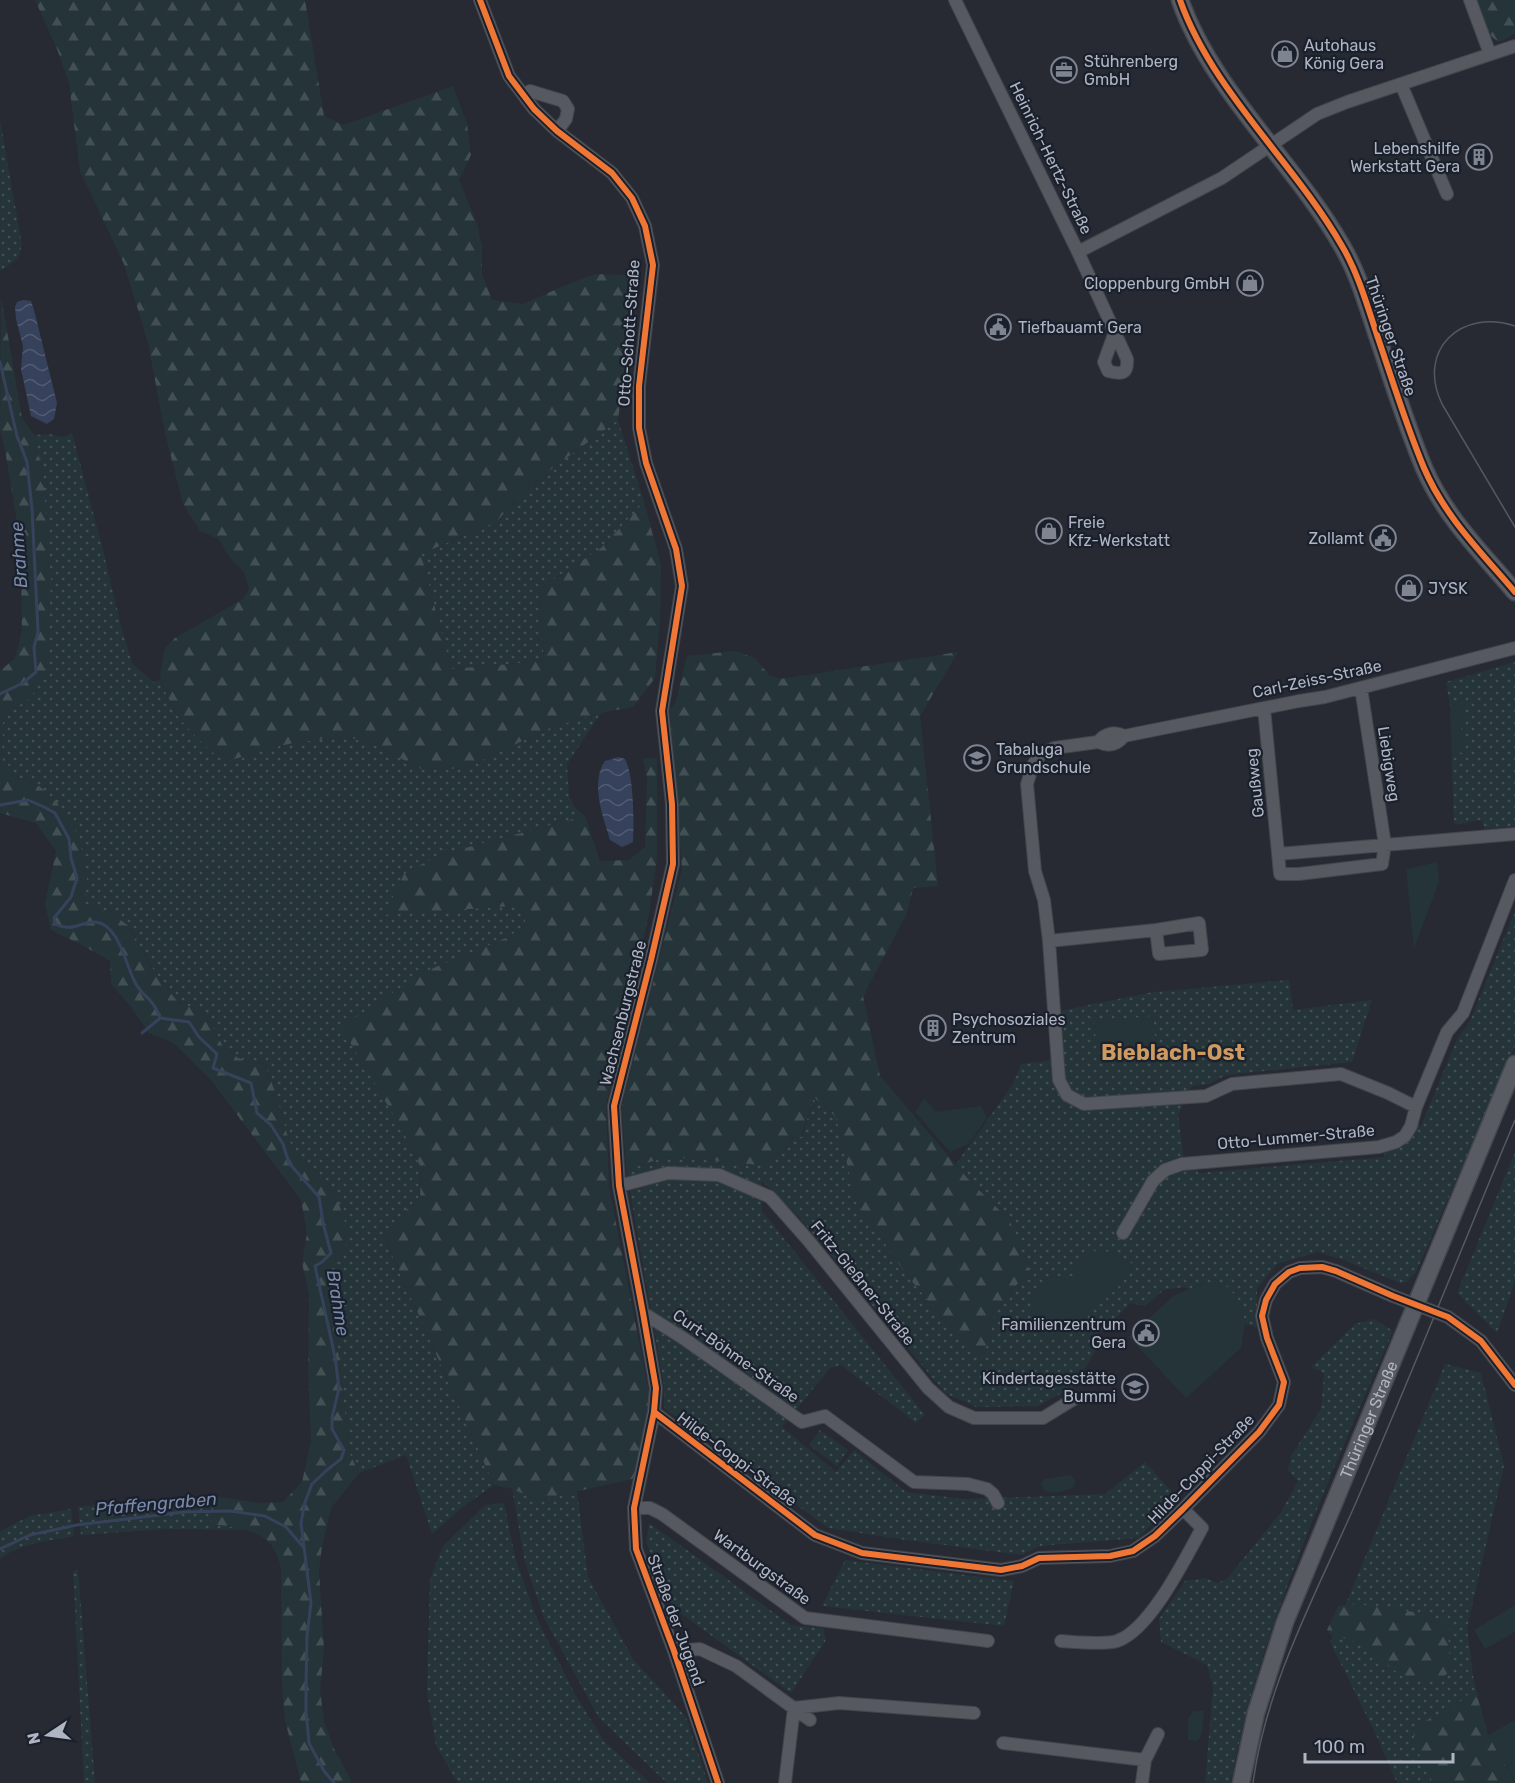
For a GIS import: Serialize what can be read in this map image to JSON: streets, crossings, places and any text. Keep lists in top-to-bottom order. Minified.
{"streets":{"main road":["Thüringer Straße"],"street":["Heinrich-Hertz-Straße","Otto-Schott-Straße","Carl-Zeiss-Straße","Liebigweg","Gaußweg","Wachsenburgstraße","Otto-Lummer-Straße","Fritz-Gießner-Straße","Curt-Böhme-Straße","Hilde-Coppi-Straße","Wartburgstraße","Straße der Jugend"]},"crossings":[["Otto-Schott-Straße","Wachsenburgstraße"],["Thüringer Straße","Hilde-Coppi-Straße"],["Carl-Zeiss-Straße","Liebigweg"],["Carl-Zeiss-Straße","Gaußweg"],["Wachsenburgstraße","Fritz-Gießner-Straße"],["Wachsenburgstraße","Curt-Böhme-Straße"],["Wachsenburgstraße","Hilde-Coppi-Straße"],["Wachsenburgstraße","Straße der Jugend"],["Wartburgstraße","Straße der Jugend"]],"districts":["Bieblach-Ost"],"water":["Brahme","Pfaffengraben"],"places":{"shop":["Autohaus König Gera","Cloppenburg GmbH","Freie Kfz-Werkstatt","JYSK"],"office":["Stührenberg GmbH"],"building":["Lebenshilfe Werkstatt Gera","Psychosoziales Zentrum"],"public building":["Tiefbauamt Gera","Zollamt","Familienzentrum Gera"],"school or university":["Tabaluga Grundschule","Kindertagesstätte Bummi"]},"scale_bar":"100 m","north":"left"}
